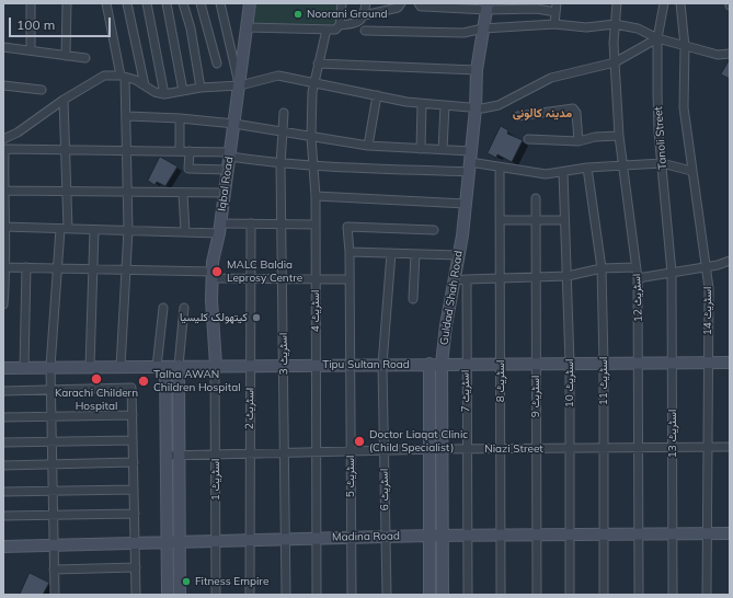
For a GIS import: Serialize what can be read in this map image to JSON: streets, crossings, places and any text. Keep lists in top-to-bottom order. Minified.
{"streets":{"street":["Tanoli Street","Iqbal Road","Guldad Shah Road","اسٹریٹ 12","اسٹریٹ 4","اسٹریٹ 14","اسٹریٹ 3","Tipu Sultan Road","اسٹریٹ 8","اسٹریٹ 11","اسٹریٹ 10","اسٹریٹ 7","اسٹریٹ 9","اسٹریٹ 2","اسٹریٹ 13","Niazi Street","اسٹریٹ 5","اسٹریٹ 1","اسٹریٹ 6","Madina Road"]},"crossings":[["Tanoli Street","اسٹریٹ 13"],["Iqbal Road","Tipu Sultan Road"],["Iqbal Road","اسٹریٹ 1"],["Guldad Shah Road","Tipu Sultan Road"],["Guldad Shah Road","Niazi Street"],["Guldad Shah Road","Madina Road"],["اسٹریٹ 12","Tipu Sultan Road"],["اسٹریٹ 12","Niazi Street"],["اسٹریٹ 12","Madina Road"],["اسٹریٹ 4","Tipu Sultan Road"],["اسٹریٹ 4","Niazi Street"],["اسٹریٹ 4","Madina Road"],["اسٹریٹ 14","Tipu Sultan Road"],["اسٹریٹ 14","Niazi Street"],["اسٹریٹ 14","Madina Road"],["اسٹریٹ 3","Tipu Sultan Road"],["اسٹریٹ 3","Niazi Street"],["اسٹریٹ 3","Madina Road"],["Tipu Sultan Road","اسٹریٹ 8"],["Tipu Sultan Road","اسٹریٹ 11"],["Tipu Sultan Road","اسٹریٹ 10"],["Tipu Sultan Road","اسٹریٹ 7"],["Tipu Sultan Road","اسٹریٹ 9"],["Tipu Sultan Road","اسٹریٹ 2"],["Tipu Sultan Road","اسٹریٹ 13"],["Tipu Sultan Road","اسٹریٹ 5"],["Tipu Sultan Road","اسٹریٹ 1"],["Tipu Sultan Road","اسٹریٹ 6"],["اسٹریٹ 8","Niazi Street"],["اسٹریٹ 8","Madina Road"],["اسٹریٹ 11","Niazi Street"],["اسٹریٹ 11","Madina Road"],["اسٹریٹ 10","Niazi Street"],["اسٹریٹ 10","Madina Road"],["اسٹریٹ 7","Niazi Street"],["اسٹریٹ 7","Madina Road"],["اسٹریٹ 9","Niazi Street"],["اسٹریٹ 9","Madina Road"],["اسٹریٹ 2","Niazi Street"],["اسٹریٹ 2","Madina Road"],["اسٹریٹ 13","Niazi Street"],["اسٹریٹ 13","Madina Road"],["Niazi Street","اسٹریٹ 5"],["Niazi Street","اسٹریٹ 1"],["Niazi Street","اسٹریٹ 6"],["اسٹریٹ 5","Madina Road"],["اسٹریٹ 1","Madina Road"],["اسٹریٹ 6","Madina Road"]],"districts":["مدینہ کالونی"],"places":["Noorani Ground","MALC Baldia Leprosy Centre","کیتھولک کلیسیا","Karachi Childern Hospital","Talha AWAN Children Hospital","Doctor Liaqat Clinic (Child Specialist)","Fitness Empire"],"scale_bar":"100 m"}
